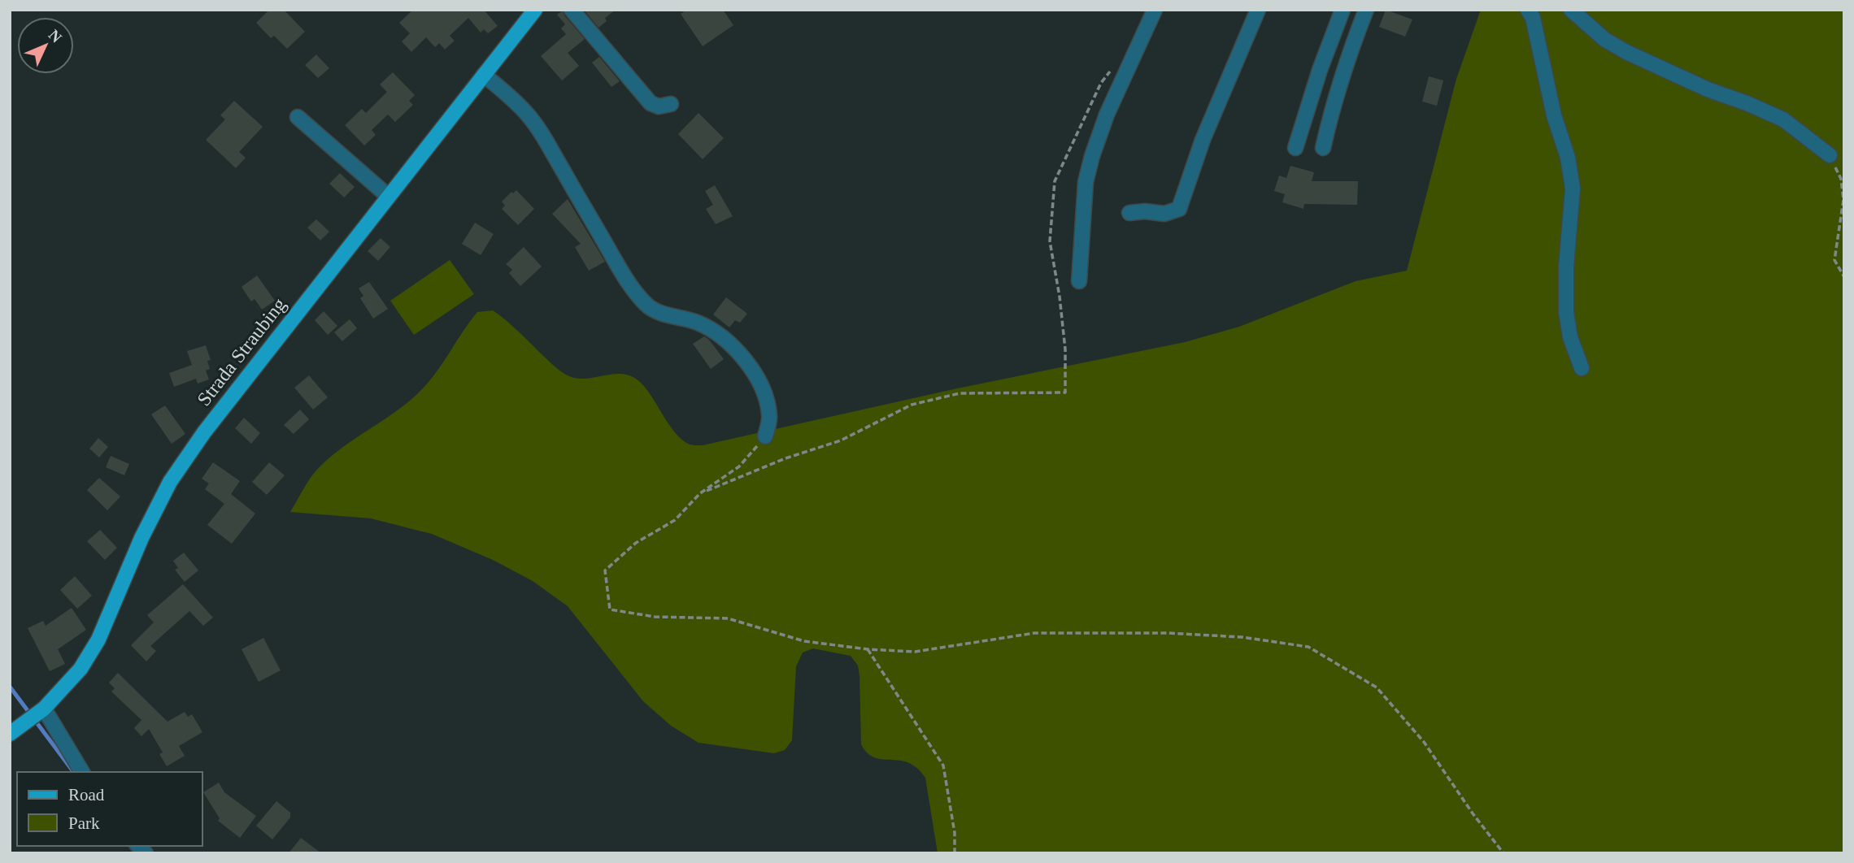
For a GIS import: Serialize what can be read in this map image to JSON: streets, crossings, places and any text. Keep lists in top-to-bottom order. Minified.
{"streets":{"main road":["Strada Straubing"]},"legend":["Road","Park"],"north":"top right"}
